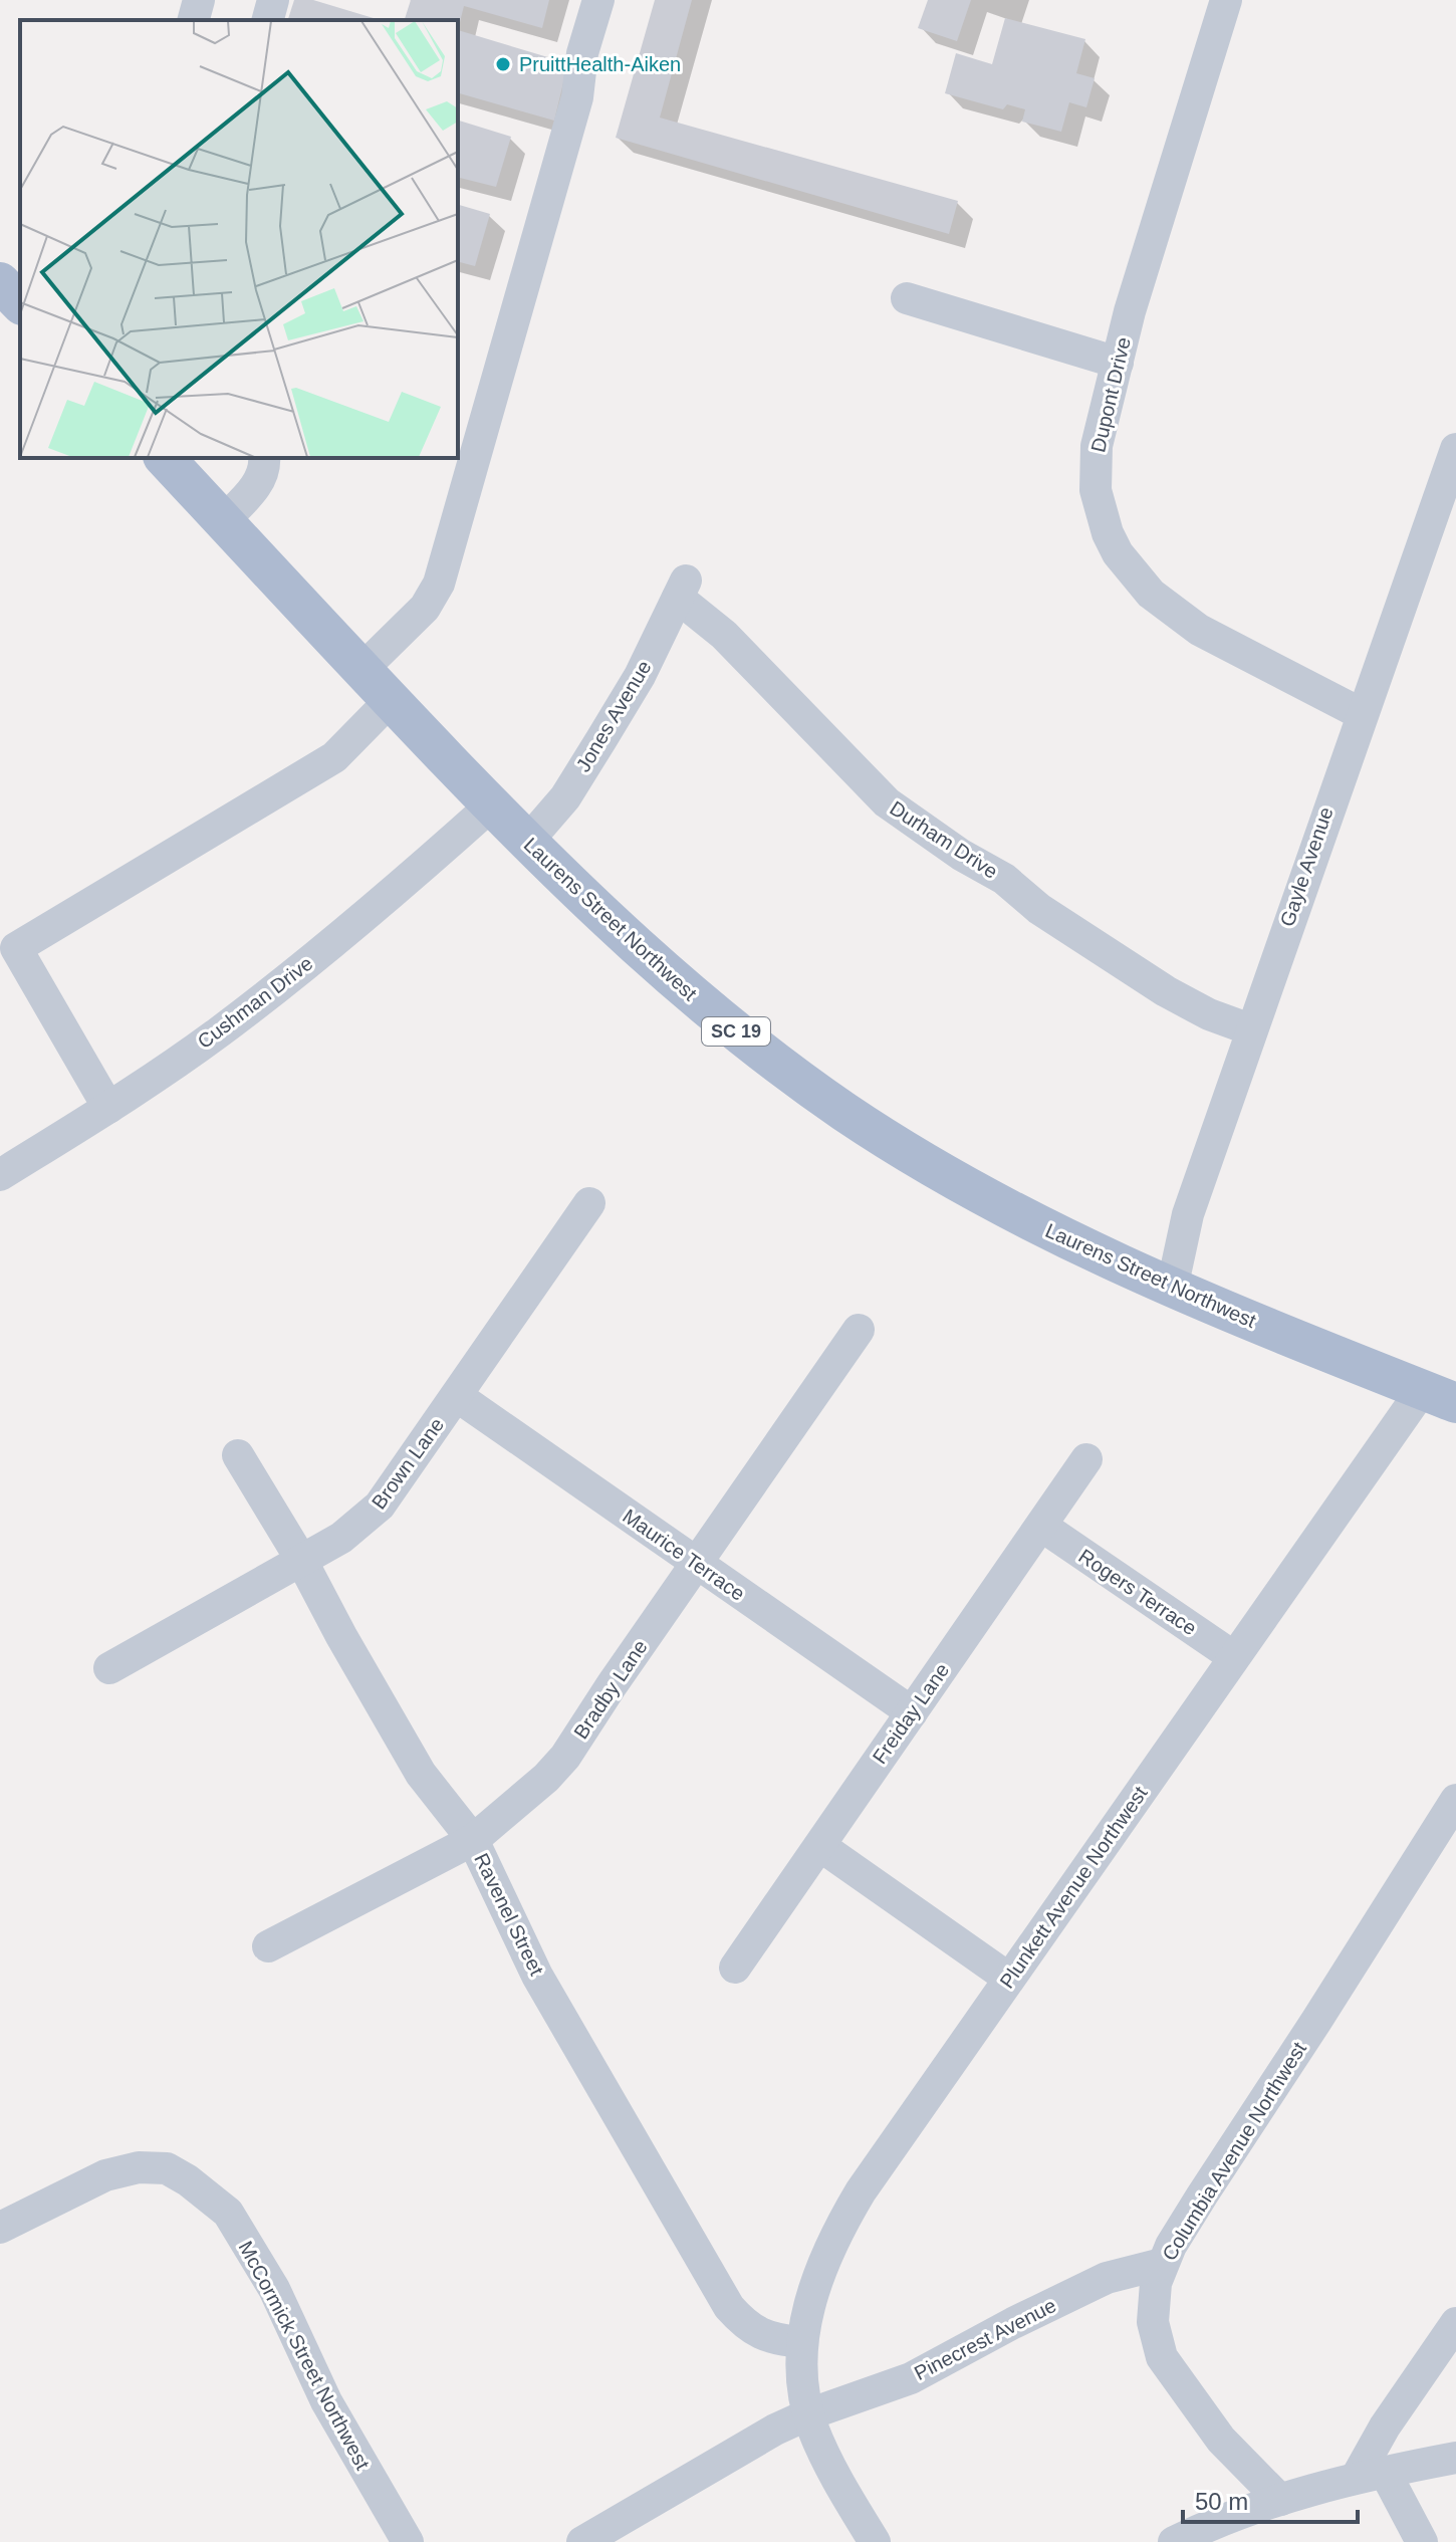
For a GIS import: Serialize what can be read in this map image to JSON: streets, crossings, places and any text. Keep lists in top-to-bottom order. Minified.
{"streets":{"main road":["Laurens Street Northwest","SC 19"],"street":["Dupont Drive","Jones Avenue","Durham Drive","Gayle Avenue","Cushman Drive","Brown Lane","Maurice Terrace","Rogers Terrace","Bradby Lane","Freiday Lane","Plunkett Avenue Northwest","Ravenel Street","Columbia Avenue Northwest","Pinecrest Avenue","McCormick Street Northwest"]},"crossings":[["Dupont Drive","Gayle Avenue"],["Jones Avenue","Durham Drive"],["Jones Avenue","Laurens Street Northwest"],["Durham Drive","Gayle Avenue"],["Gayle Avenue","Laurens Street Northwest"],["Laurens Street Northwest","Cushman Drive"],["Laurens Street Northwest","Plunkett Avenue Northwest"],["Brown Lane","Maurice Terrace"],["Brown Lane","Ravenel Street"],["Maurice Terrace","Bradby Lane"],["Maurice Terrace","Freiday Lane"],["Rogers Terrace","Freiday Lane"],["Rogers Terrace","Plunkett Avenue Northwest"],["Bradby Lane","Ravenel Street"],["Plunkett Avenue Northwest","Ravenel Street"],["Plunkett Avenue Northwest","Pinecrest Avenue"],["Columbia Avenue Northwest","Pinecrest Avenue"]],"places":["PruittHealth-Aiken"],"scale_bar":"50 m"}
